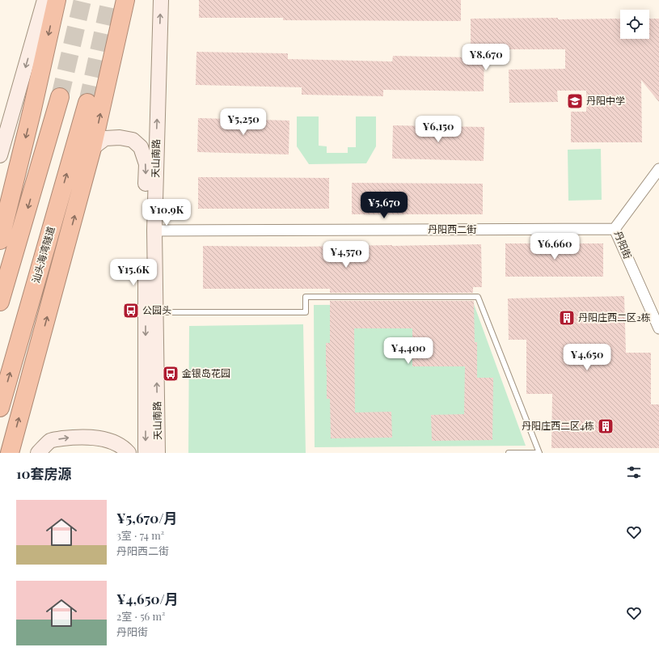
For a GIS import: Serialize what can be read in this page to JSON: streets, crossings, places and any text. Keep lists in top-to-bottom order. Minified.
{"streets":{"highway":["汕头海湾隧道"],"main road":["天山南路"],"street":["丹阳西二街","丹阳街"]},"crossings":[["天山南路","丹阳西二街"],["丹阳西二街","丹阳街"]],"places":{"school or university":["丹阳中学"],"bus stop":["公园头","金银岛花园"],"building":["丹阳庄西二区2栋","丹阳庄西二区4栋"]},"page":{"price":["¥8,670","¥5,250","¥6,150","¥5,670","¥10.9K","¥6,660","¥4,570","¥15.6K","¥4,400","¥4,650"],"heading":"10套房源","list":[{"name":"¥5,670/月","note":"3室 · 74 m² · 丹阳西二街"},{"name":"¥4,650/月","note":"2室 · 56 m² · 丹阳街"}]}}
